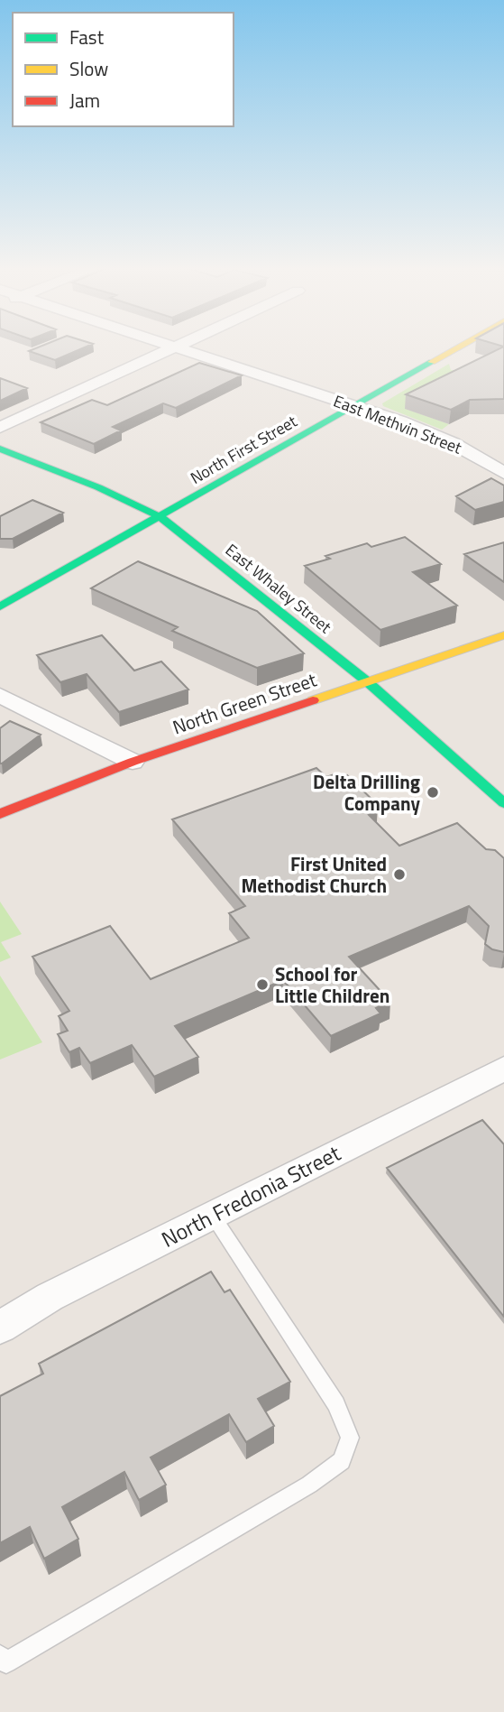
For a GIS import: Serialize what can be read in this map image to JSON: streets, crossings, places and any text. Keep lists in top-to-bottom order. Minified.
{"streets":{"street":["East Methvin Street","North First Street","East Whaley Street","North Green Street","North Fredonia Street"]},"crossings":[["East Methvin Street","North First Street"],["North First Street","East Whaley Street"],["East Whaley Street","North Green Street"]],"places":["Delta Drilling Company","First United Methodist Church","School for Little Children"],"legend":["Fast","Slow","Jam"]}
